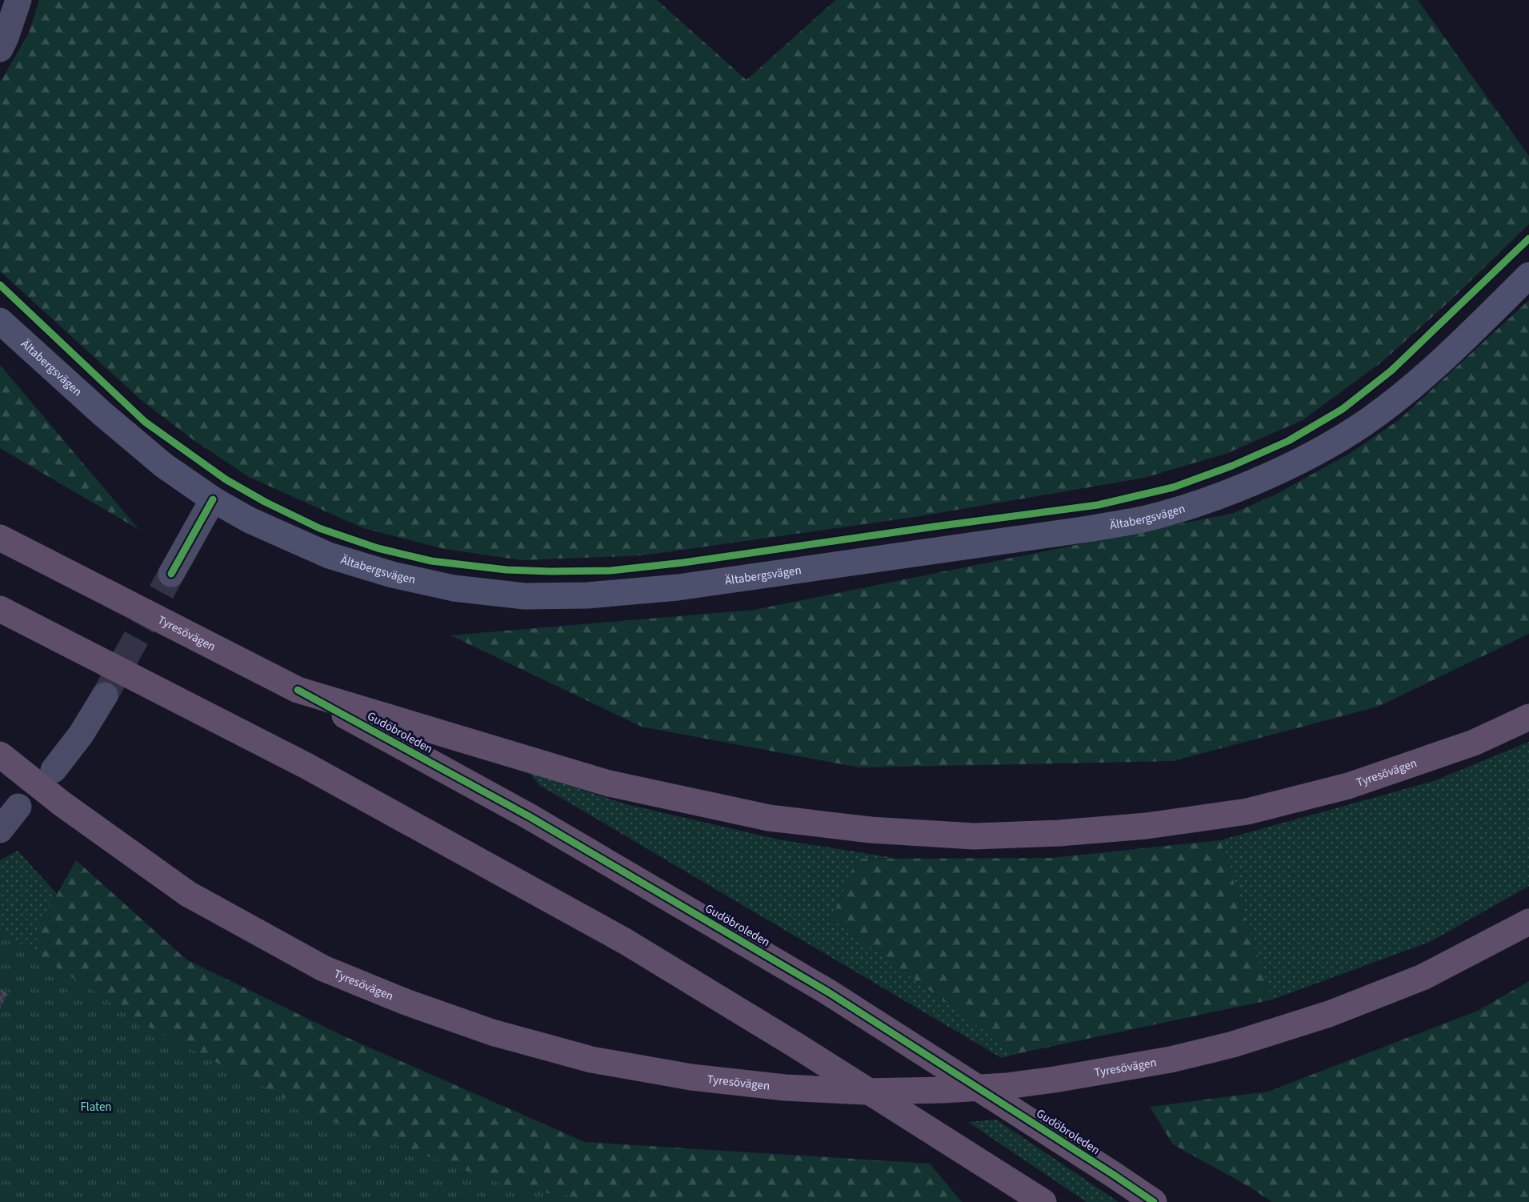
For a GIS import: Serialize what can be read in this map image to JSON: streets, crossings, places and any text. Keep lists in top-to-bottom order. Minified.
{"streets":{"highway":["Tyresövägen","Gudöbroleden"],"street":["Ältabergsvägen"]},"crossings":[["Tyresövägen","Gudöbroleden"]],"parks":["Flaten"]}
